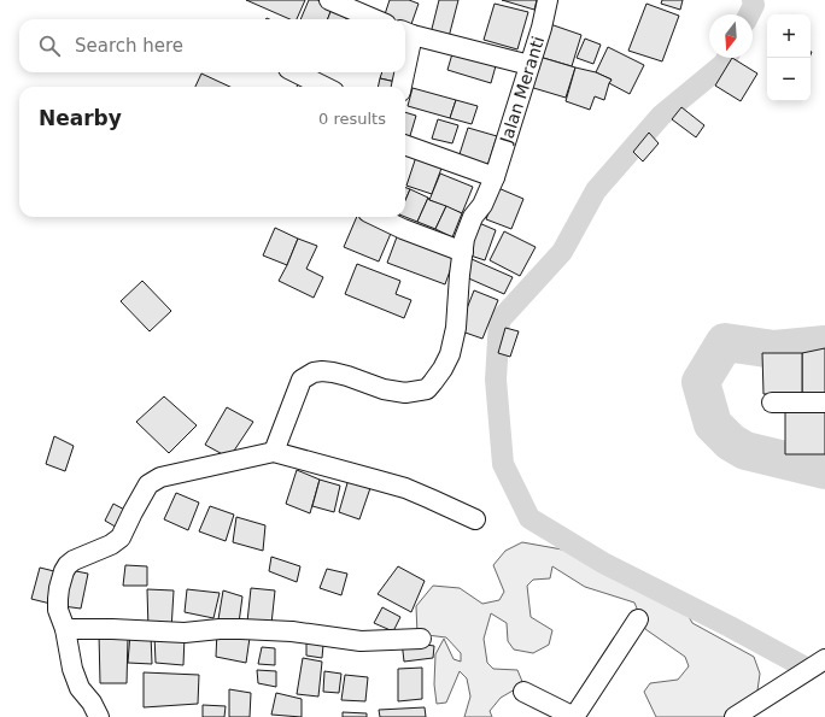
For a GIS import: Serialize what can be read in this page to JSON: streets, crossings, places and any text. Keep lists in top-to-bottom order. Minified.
{"streets":{"street":["Jalan Meranti"]},"north":"bottom","page":{"map_buttons":["+","−"],"search":"Search here","heading":["Nearby","0 results"]}}
